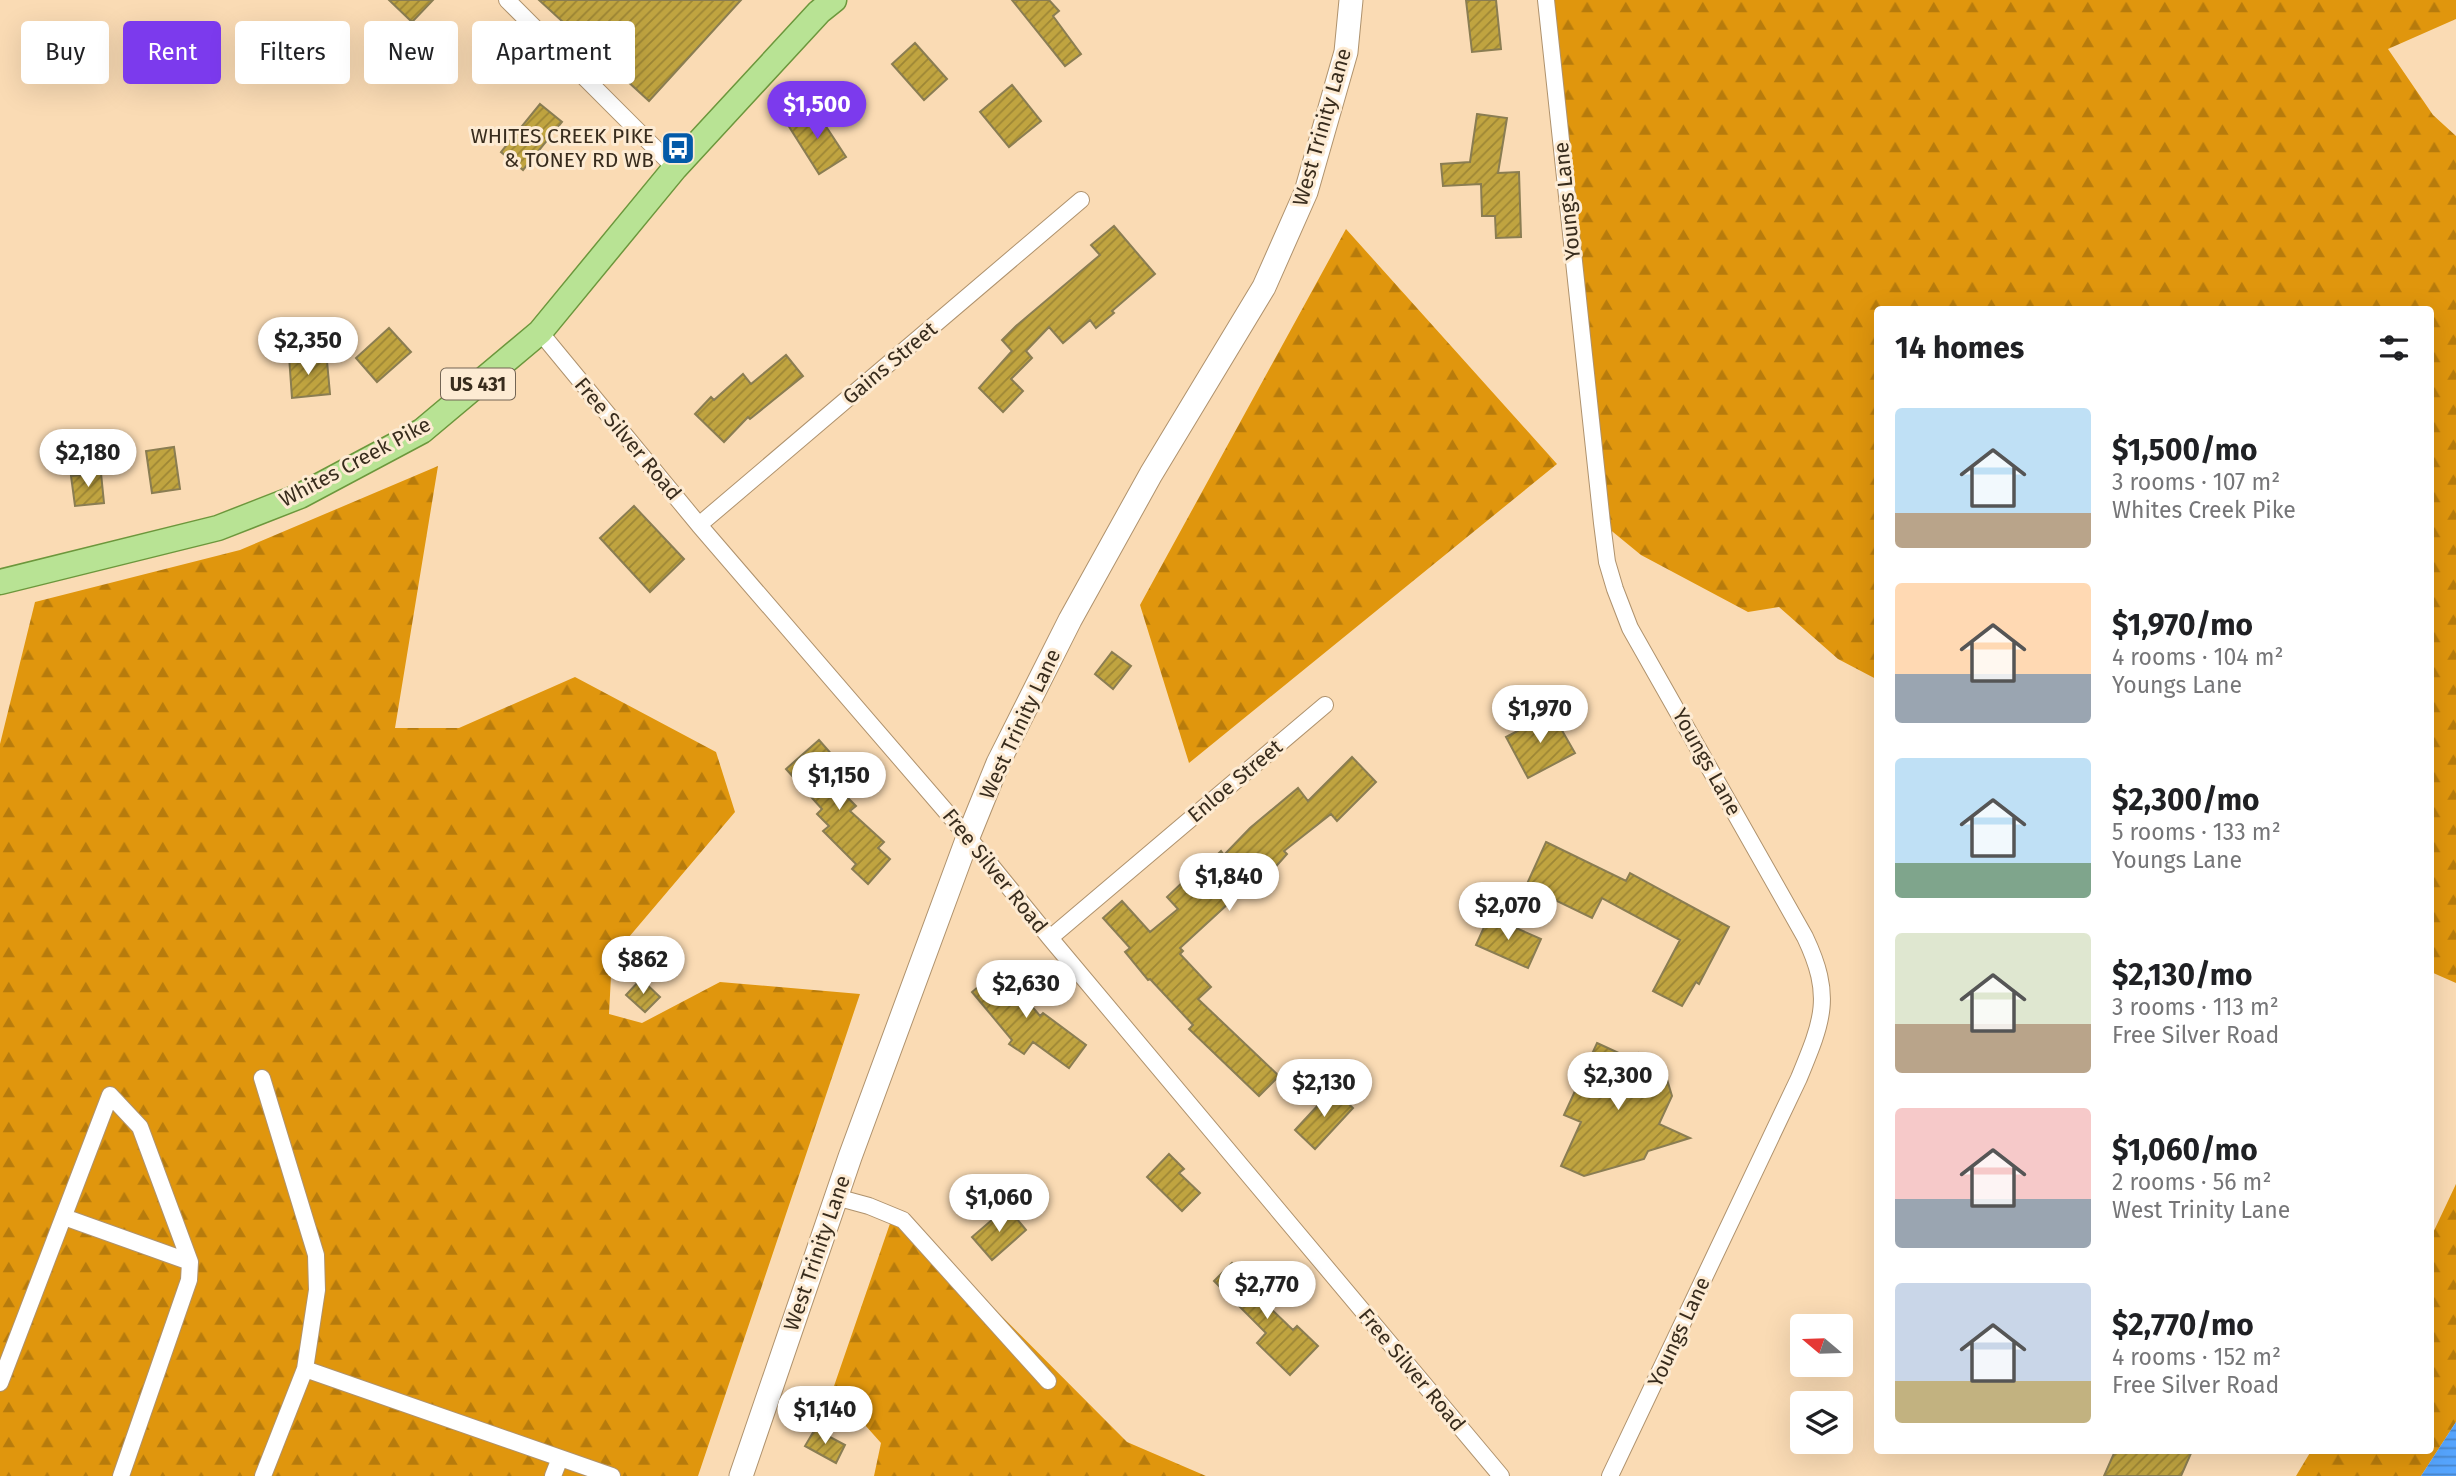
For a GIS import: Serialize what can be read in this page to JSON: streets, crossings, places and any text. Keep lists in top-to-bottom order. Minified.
{"streets":{"main road":["West Trinity Lane","US 431","Whites Creek Pike"],"street":["Youngs Lane","Gains Street","Free Silver Road","Enloe Street"]},"crossings":[["West Trinity Lane","Free Silver Road"],["Gains Street","Free Silver Road"],["Free Silver Road","Whites Creek Pike"],["Free Silver Road","Enloe Street"]],"places":{"bus stop":["WHITES CREEK PIKE & TONEY RD WB"]},"north":"left","page":{"chip":["Buy","Rent","Filters","New","Apartment"],"price":["$1,500","$2,350","$2,180","$1,970","$1,150","$1,840","$2,070","$862","$2,630","$2,300","$2,130","$1,060","$2,770","$1,140"],"heading":"14 homes","list":[{"name":"$1,500/mo","note":"3 rooms · 107 m² · Whites Creek Pike"},{"name":"$1,970/mo","note":"4 rooms · 104 m² · Youngs Lane"},{"name":"$2,300/mo","note":"5 rooms · 133 m² · Youngs Lane"},{"name":"$2,130/mo","note":"3 rooms · 113 m² · Free Silver Road"},{"name":"$1,060/mo","note":"2 rooms · 56 m² · West Trinity Lane"},{"name":"$2,770/mo","note":"4 rooms · 152 m² · Free Silver Road"}]}}
